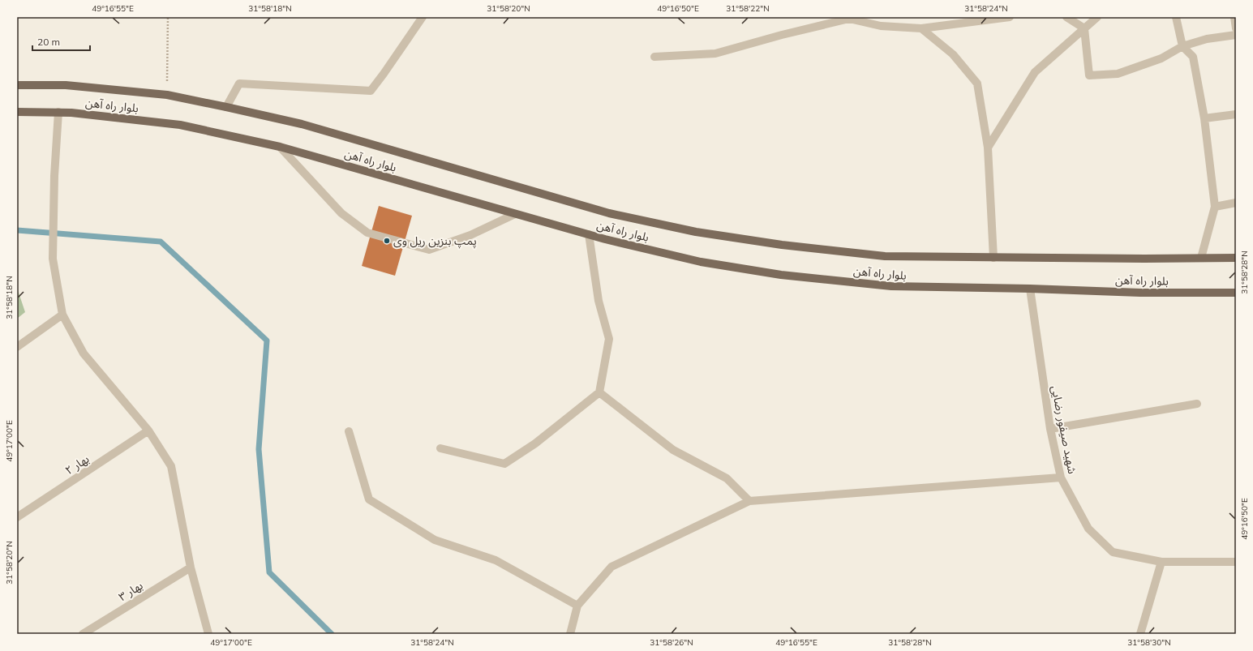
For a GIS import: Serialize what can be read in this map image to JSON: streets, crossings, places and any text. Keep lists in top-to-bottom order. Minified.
{"streets":{"main road":["بلوار راه آهن"],"street":["شهید صیفور رضایی","بهار ۲","بهار ۳"]},"crossings":[["بلوار راه آهن","شهید صیفور رضایی"]],"places":["پمپ بنزین ریل وی"],"scale_bar":"20 m","coordinates":["49°16'55\"E","31°58'18\"N","31°58'20\"N","49°16'50\"E","31°58'22\"N","31°58'24\"N","31°58'28\"N","49°17'00\"E","31°58'26\"N","31°58'30\"N"]}
